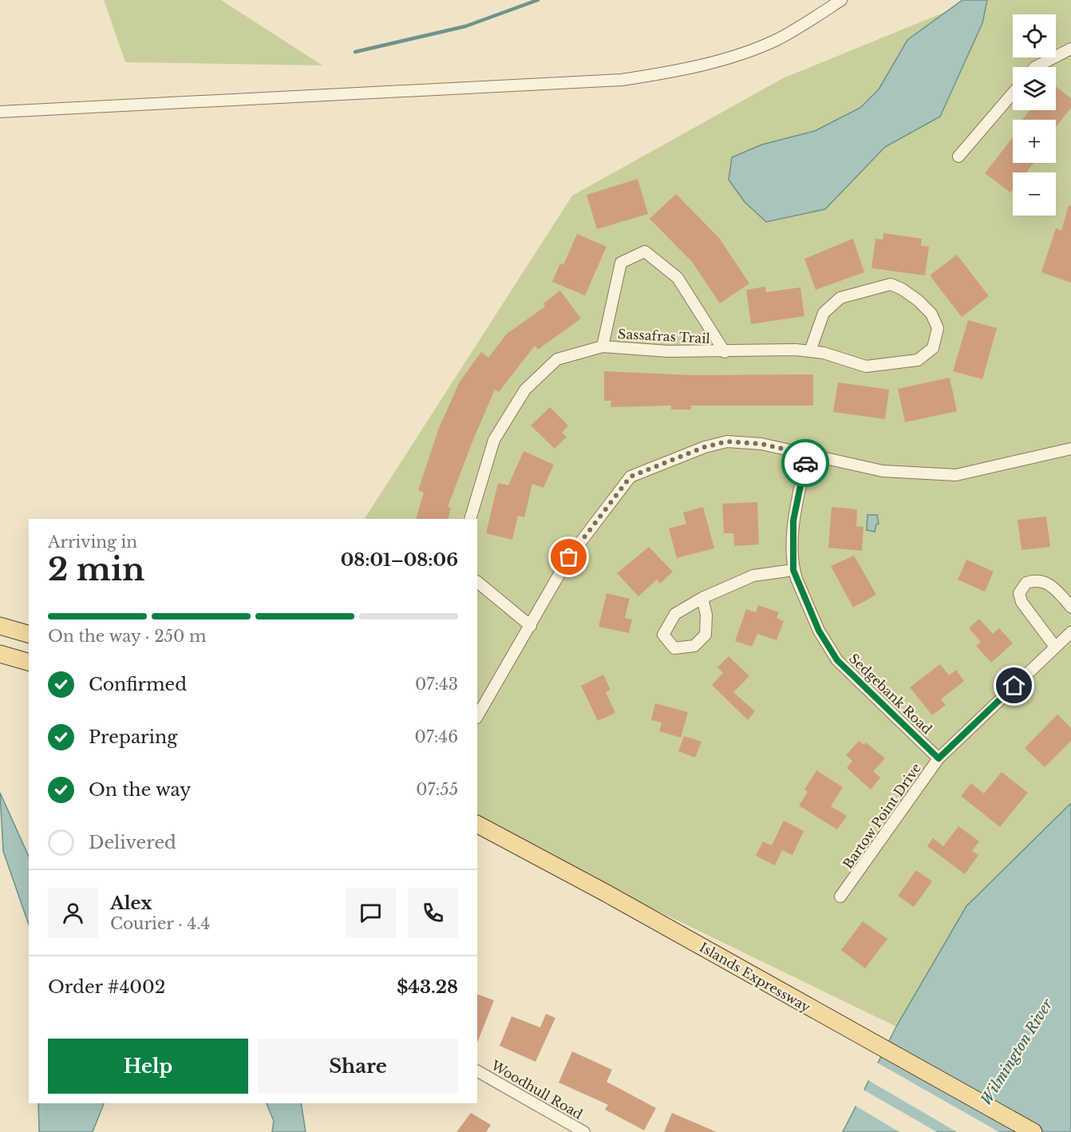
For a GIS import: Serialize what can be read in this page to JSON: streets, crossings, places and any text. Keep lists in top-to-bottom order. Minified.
{"streets":{"main road":["Islands Expressway"],"street":["Sassafras Trail","Sedgebank Road","Bartow Point Drive","Woodhull Road"]},"crossings":[["Sedgebank Road","Bartow Point Drive"]],"water":["Wilmington River"],"page":{"map_buttons":["+","−"],"heading":["2 min","Arriving in","08:01–08:06"],"panel":["Alex","Courier · 4.4","Order #4002","$43.28"],"bar":"On the way · 250 m","list":[["Confirmed","07:43"],["Preparing","07:46"],["On the way","07:55"],"Delivered"],"buttons":["Help","Share"]}}
